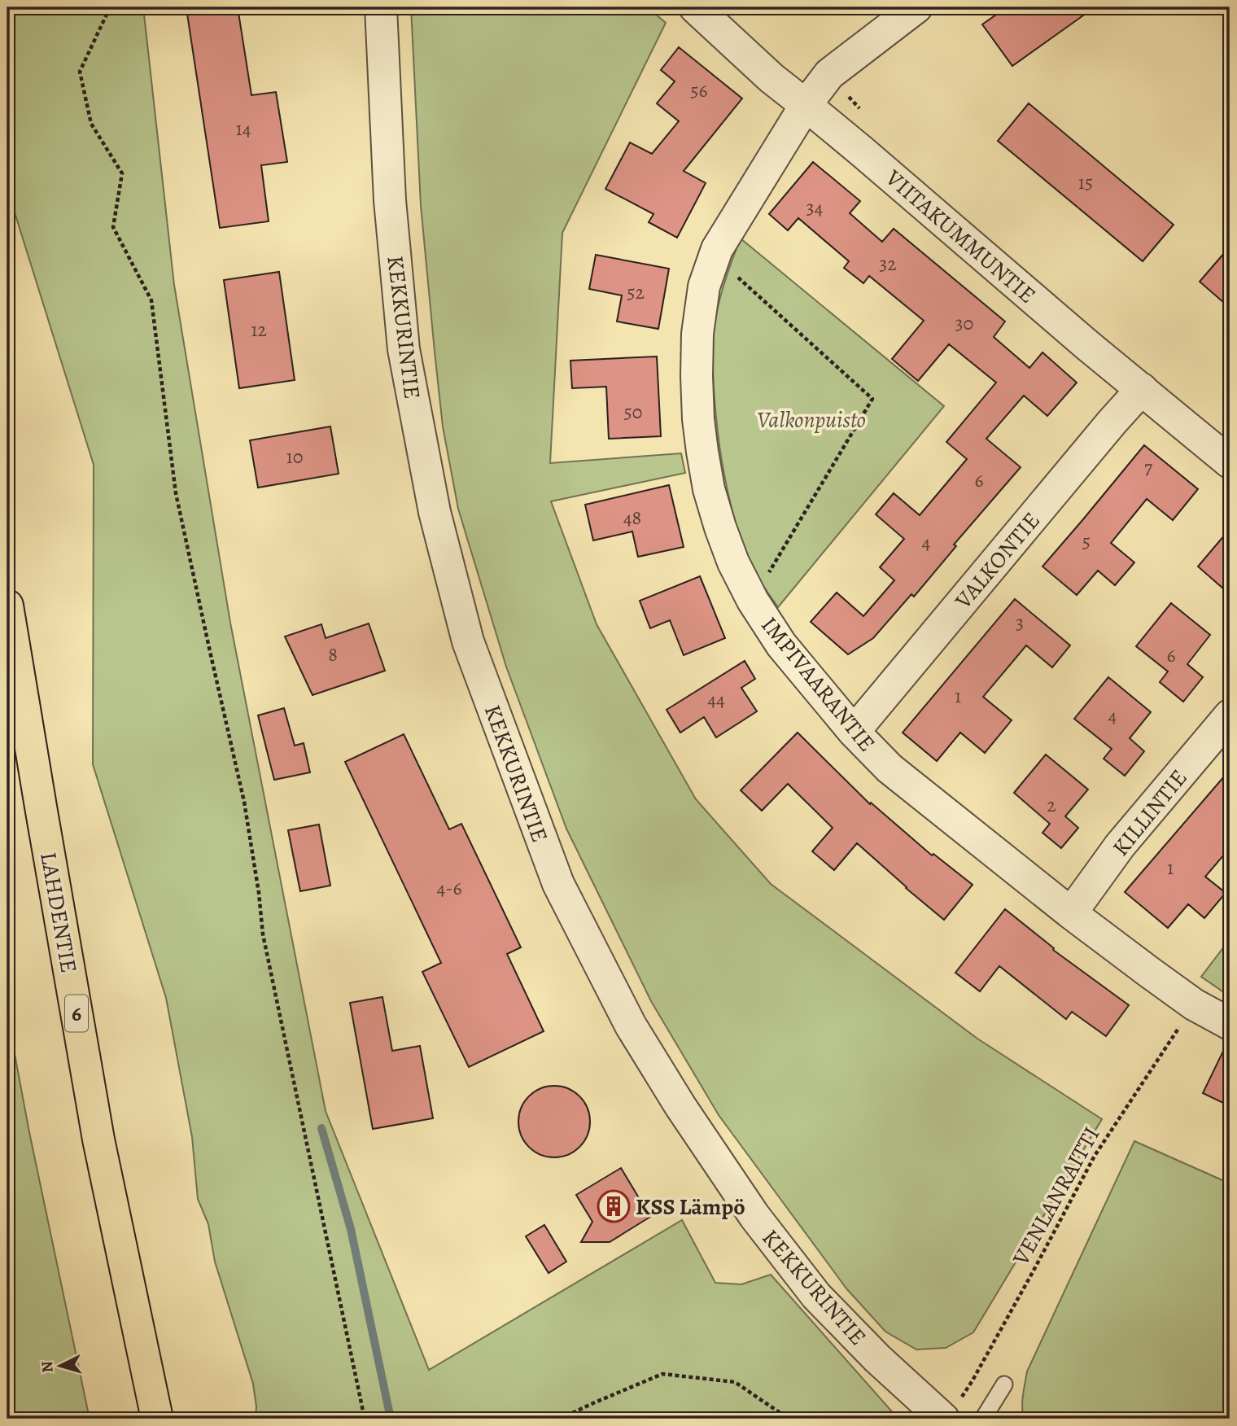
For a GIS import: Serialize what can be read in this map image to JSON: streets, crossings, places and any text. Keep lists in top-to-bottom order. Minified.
{"streets":{"highway":["LAHDENTIE","6"],"street":["VIITAKUMMUNTIE","KEKKURINTIE","VALKONTIE","IMPIVAARANTIE","KILLINTIE"],"path":["VENLANRAITTI"]},"crossings":[["VIITAKUMMUNTIE","VALKONTIE"],["VIITAKUMMUNTIE","IMPIVAARANTIE"],["KEKKURINTIE","VENLANRAITTI"],["VALKONTIE","IMPIVAARANTIE"],["IMPIVAARANTIE","KILLINTIE"],["IMPIVAARANTIE","VENLANRAITTI"]],"parks":["Valkonpuisto"],"places":{"building":["KSS Lämpö"]},"house_numbers":["56","14","15","34","32","52","30","12","50","10","7","6","48","5","4","3","8","6","1","44","4","2","1","4-6"],"north":"left"}
